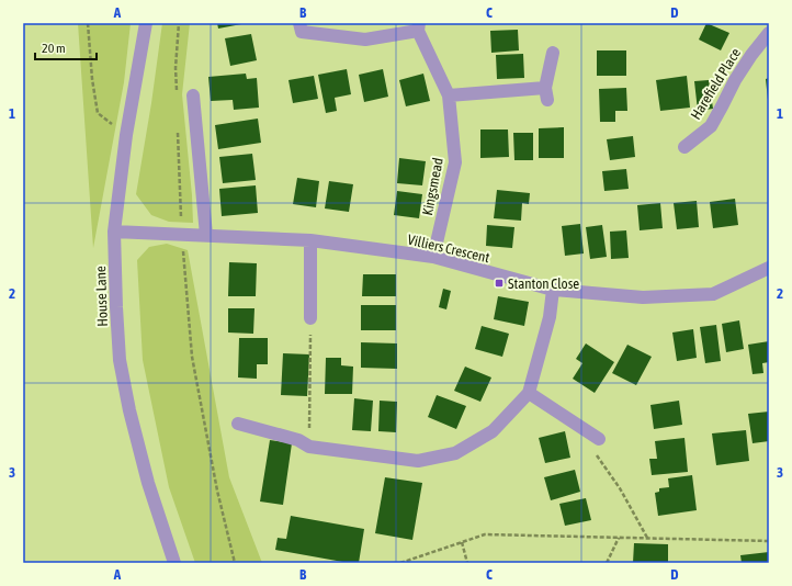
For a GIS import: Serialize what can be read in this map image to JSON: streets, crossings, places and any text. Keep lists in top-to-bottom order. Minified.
{"streets":{"street":["Harefield Place","Kingsmead","Villiers Crescent","House Lane"]},"crossings":[["Kingsmead","Villiers Crescent"],["Villiers Crescent","House Lane"]],"places":{"transit":["Stanton Close"]},"scale_bar":"20 m","grid":{"columns":["A","B","C","D"],"rows":["1","2","3"]}}
